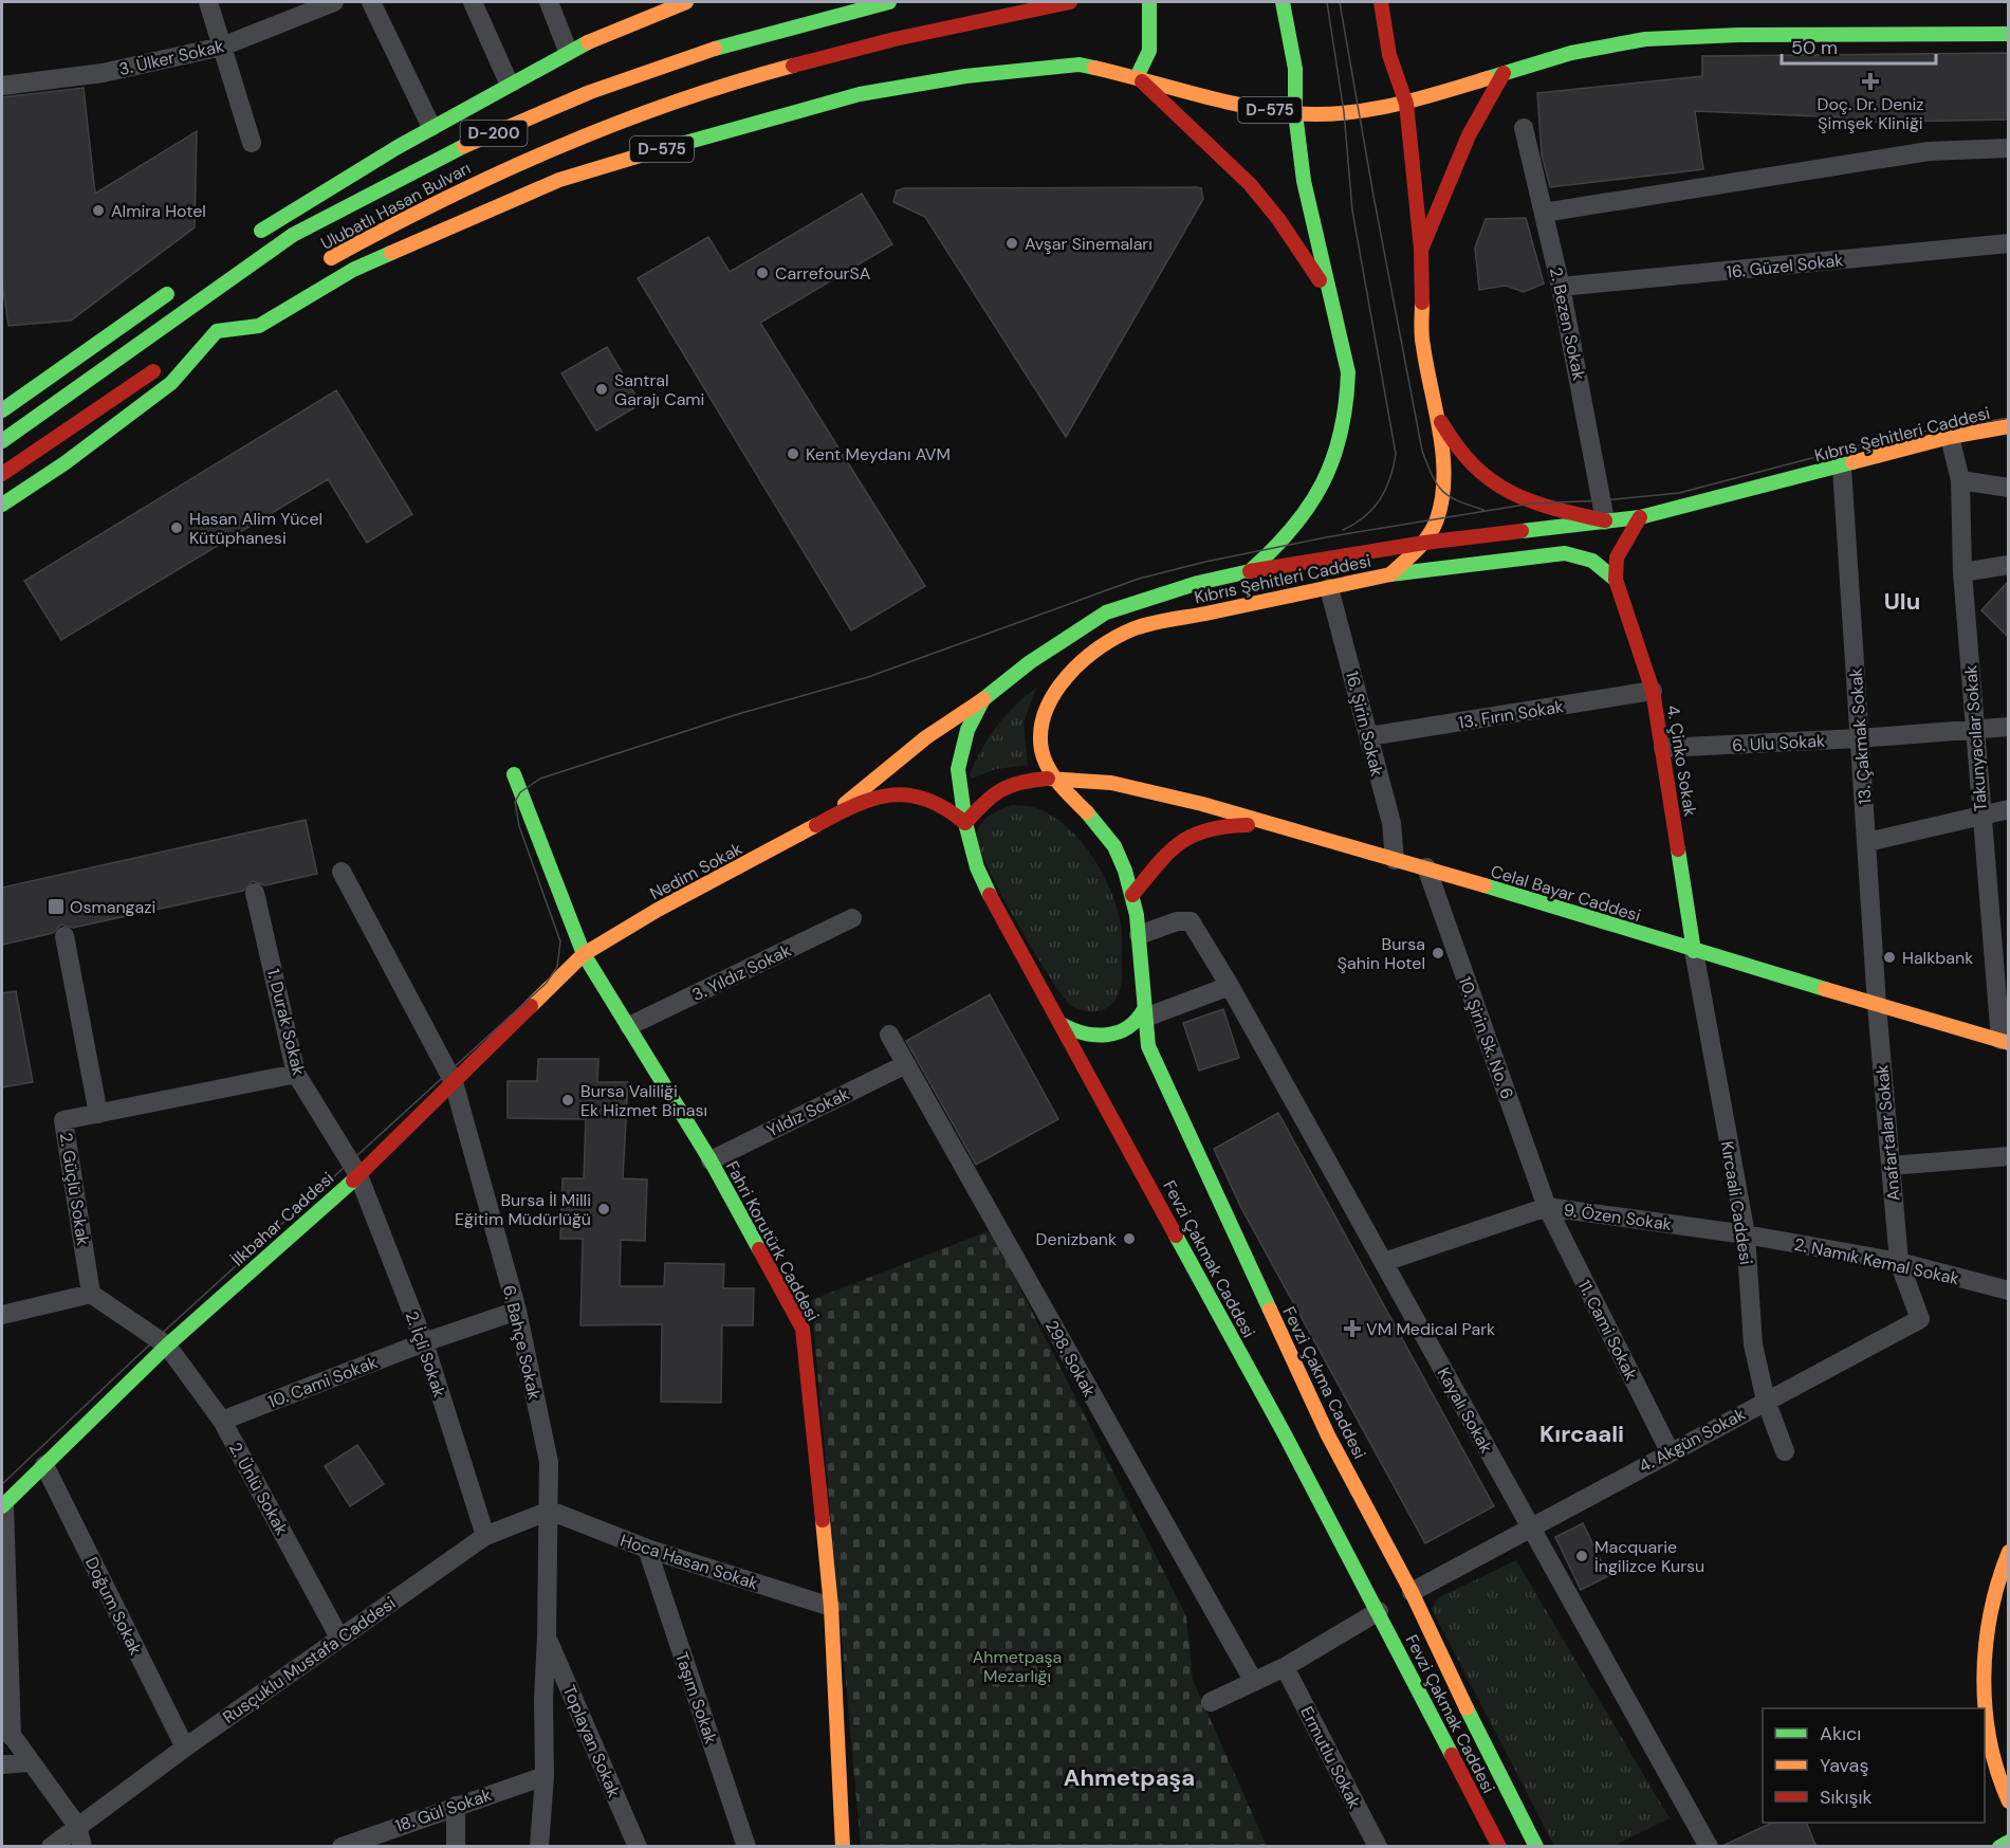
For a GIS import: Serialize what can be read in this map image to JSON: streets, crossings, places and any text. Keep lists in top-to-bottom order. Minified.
{"streets":{"main road":["D-575","D-200","Ulubatlı Hasan Bulvarı","Kıbrıs Şehitleri Caddesi","4. Çinko Sokak","Nedim Sokak","Celal Bayar Caddesi","İlkbahar Caddesi","Fahri Korutürk Caddesi","Fevzi Çakmak Caddesi","Fevzi Çakma Caddesi"],"street":["3. Ülker Sokak","16. Güzel Sokak","2. Bezen Sokak","13. Fırın Sokak","16. Şirin Sokak","13. Çakmak Sokak","Takunyacılar Sokak","6. Ulu Sokak","3. Yıldız Sokak","1. Durak Sokak","10. Şirin Sk. No. 6","Yıldız Sokak","Anafartalar Sokak","2. Güçlü Sokak","Kırcaali Caddesi","9. Özen Sokak","2. Namık Kemal Sokak","11. Cami Sokak","6. Bahçe Sokak","2. İçli Sokak","298. Sokak","10. Cami Sokak","Kayalı Sokak","4. Akgün Sokak","2. Ünlü Sokak","Hoca Hasan Sokak","Doğum Sokak","Rusçuklu Mustafa Caddesi","Taşım Sokak","Toplayan Sokak","Ermutlu Sokak","18. Gül Sokak"]},"crossings":[["16. Güzel Sokak","2. Bezen Sokak"],["2. Bezen Sokak","Kıbrıs Şehitleri Caddesi"],["Kıbrıs Şehitleri Caddesi","16. Şirin Sokak"],["Kıbrıs Şehitleri Caddesi","13. Çakmak Sokak"],["Kıbrıs Şehitleri Caddesi","Takunyacılar Sokak"],["Kıbrıs Şehitleri Caddesi","4. Çinko Sokak"],["Kıbrıs Şehitleri Caddesi","Nedim Sokak"],["Kıbrıs Şehitleri Caddesi","Celal Bayar Caddesi"],["Kıbrıs Şehitleri Caddesi","Fevzi Çakmak Caddesi"],["13. Fırın Sokak","16. Şirin Sokak"],["13. Fırın Sokak","4. Çinko Sokak"],["16. Şirin Sokak","Celal Bayar Caddesi"],["13. Çakmak Sokak","6. Ulu Sokak"],["13. Çakmak Sokak","Celal Bayar Caddesi"],["13. Çakmak Sokak","Anafartalar Sokak"],["Takunyacılar Sokak","6. Ulu Sokak"],["Takunyacılar Sokak","Celal Bayar Caddesi"],["6. Ulu Sokak","4. Çinko Sokak"],["4. Çinko Sokak","Celal Bayar Caddesi"],["4. Çinko Sokak","Kırcaali Caddesi"],["Nedim Sokak","İlkbahar Caddesi"],["Nedim Sokak","Fahri Korutürk Caddesi"],["Celal Bayar Caddesi","10. Şirin Sk. No. 6"],["Celal Bayar Caddesi","Anafartalar Sokak"],["Celal Bayar Caddesi","Kırcaali Caddesi"],["Celal Bayar Caddesi","Fevzi Çakmak Caddesi"],["3. Yıldız Sokak","Fahri Korutürk Caddesi"],["1. Durak Sokak","2. Güçlü Sokak"],["1. Durak Sokak","İlkbahar Caddesi"],["1. Durak Sokak","2. İçli Sokak"],["10. Şirin Sk. No. 6","9. Özen Sokak"],["10. Şirin Sk. No. 6","11. Cami Sokak"],["Yıldız Sokak","Fahri Korutürk Caddesi"],["Yıldız Sokak","298. Sokak"],["Anafartalar Sokak","2. Namık Kemal Sokak"],["Anafartalar Sokak","4. Akgün Sokak"],["2. Güçlü Sokak","2. Ünlü Sokak"],["Kırcaali Caddesi","9. Özen Sokak"],["Kırcaali Caddesi","2. Namık Kemal Sokak"],["Kırcaali Caddesi","4. Akgün Sokak"],["9. Özen Sokak","2. Namık Kemal Sokak"],["9. Özen Sokak","11. Cami Sokak"],["9. Özen Sokak","Kayalı Sokak"],["İlkbahar Caddesi","Fahri Korutürk Caddesi"],["İlkbahar Caddesi","6. Bahçe Sokak"],["İlkbahar Caddesi","2. İçli Sokak"],["İlkbahar Caddesi","2. Ünlü Sokak"],["İlkbahar Caddesi","Doğum Sokak"],["Fahri Korutürk Caddesi","Hoca Hasan Sokak"],["2. Namık Kemal Sokak","4. Akgün Sokak"],["11. Cami Sokak","4. Akgün Sokak"],["6. Bahçe Sokak","10. Cami Sokak"],["6. Bahçe Sokak","Hoca Hasan Sokak"],["6. Bahçe Sokak","Rusçuklu Mustafa Caddesi"],["6. Bahçe Sokak","Toplayan Sokak"],["6. Bahçe Sokak","18. Gül Sokak"],["2. İçli Sokak","10. Cami Sokak"],["2. İçli Sokak","Rusçuklu Mustafa Caddesi"],["10. Cami Sokak","2. Ünlü Sokak"],["Fevzi Çakma Caddesi","Kayalı Sokak"],["Fevzi Çakma Caddesi","4. Akgün Sokak"],["Kayalı Sokak","4. Akgün Sokak"],["2. Ünlü Sokak","Rusçuklu Mustafa Caddesi"],["Hoca Hasan Sokak","Rusçuklu Mustafa Caddesi"],["Hoca Hasan Sokak","Taşım Sokak"],["Doğum Sokak","Rusçuklu Mustafa Caddesi"]],"districts":["Ulu","Kırcaali","Ahmetpaşa"],"parks":["Ahmetpaşa Mezarlığı"],"places":{"health":["Doç. Dr. Deniz Şimşek Kliniği","VM Medical Park"],"other":["Almira Hotel","Avşar Sinemaları","CarrefourSA","Santral Garajı Cami","Kent Meydanı AVM","Hasan Alim Yücel Kütüphanesi","Bursa Şahin Hotel","Halkbank","Bursa Valiliği Ek Hizmet Binası","Bursa İl Milli Eğitim Müdürlüğü","Denizbank","Macquarie İngilizce Kursu"],"transit":["Osmangazi"]},"legend":["Akıcı","Yavaş","Sıkışık"],"scale_bar":"50 m"}
